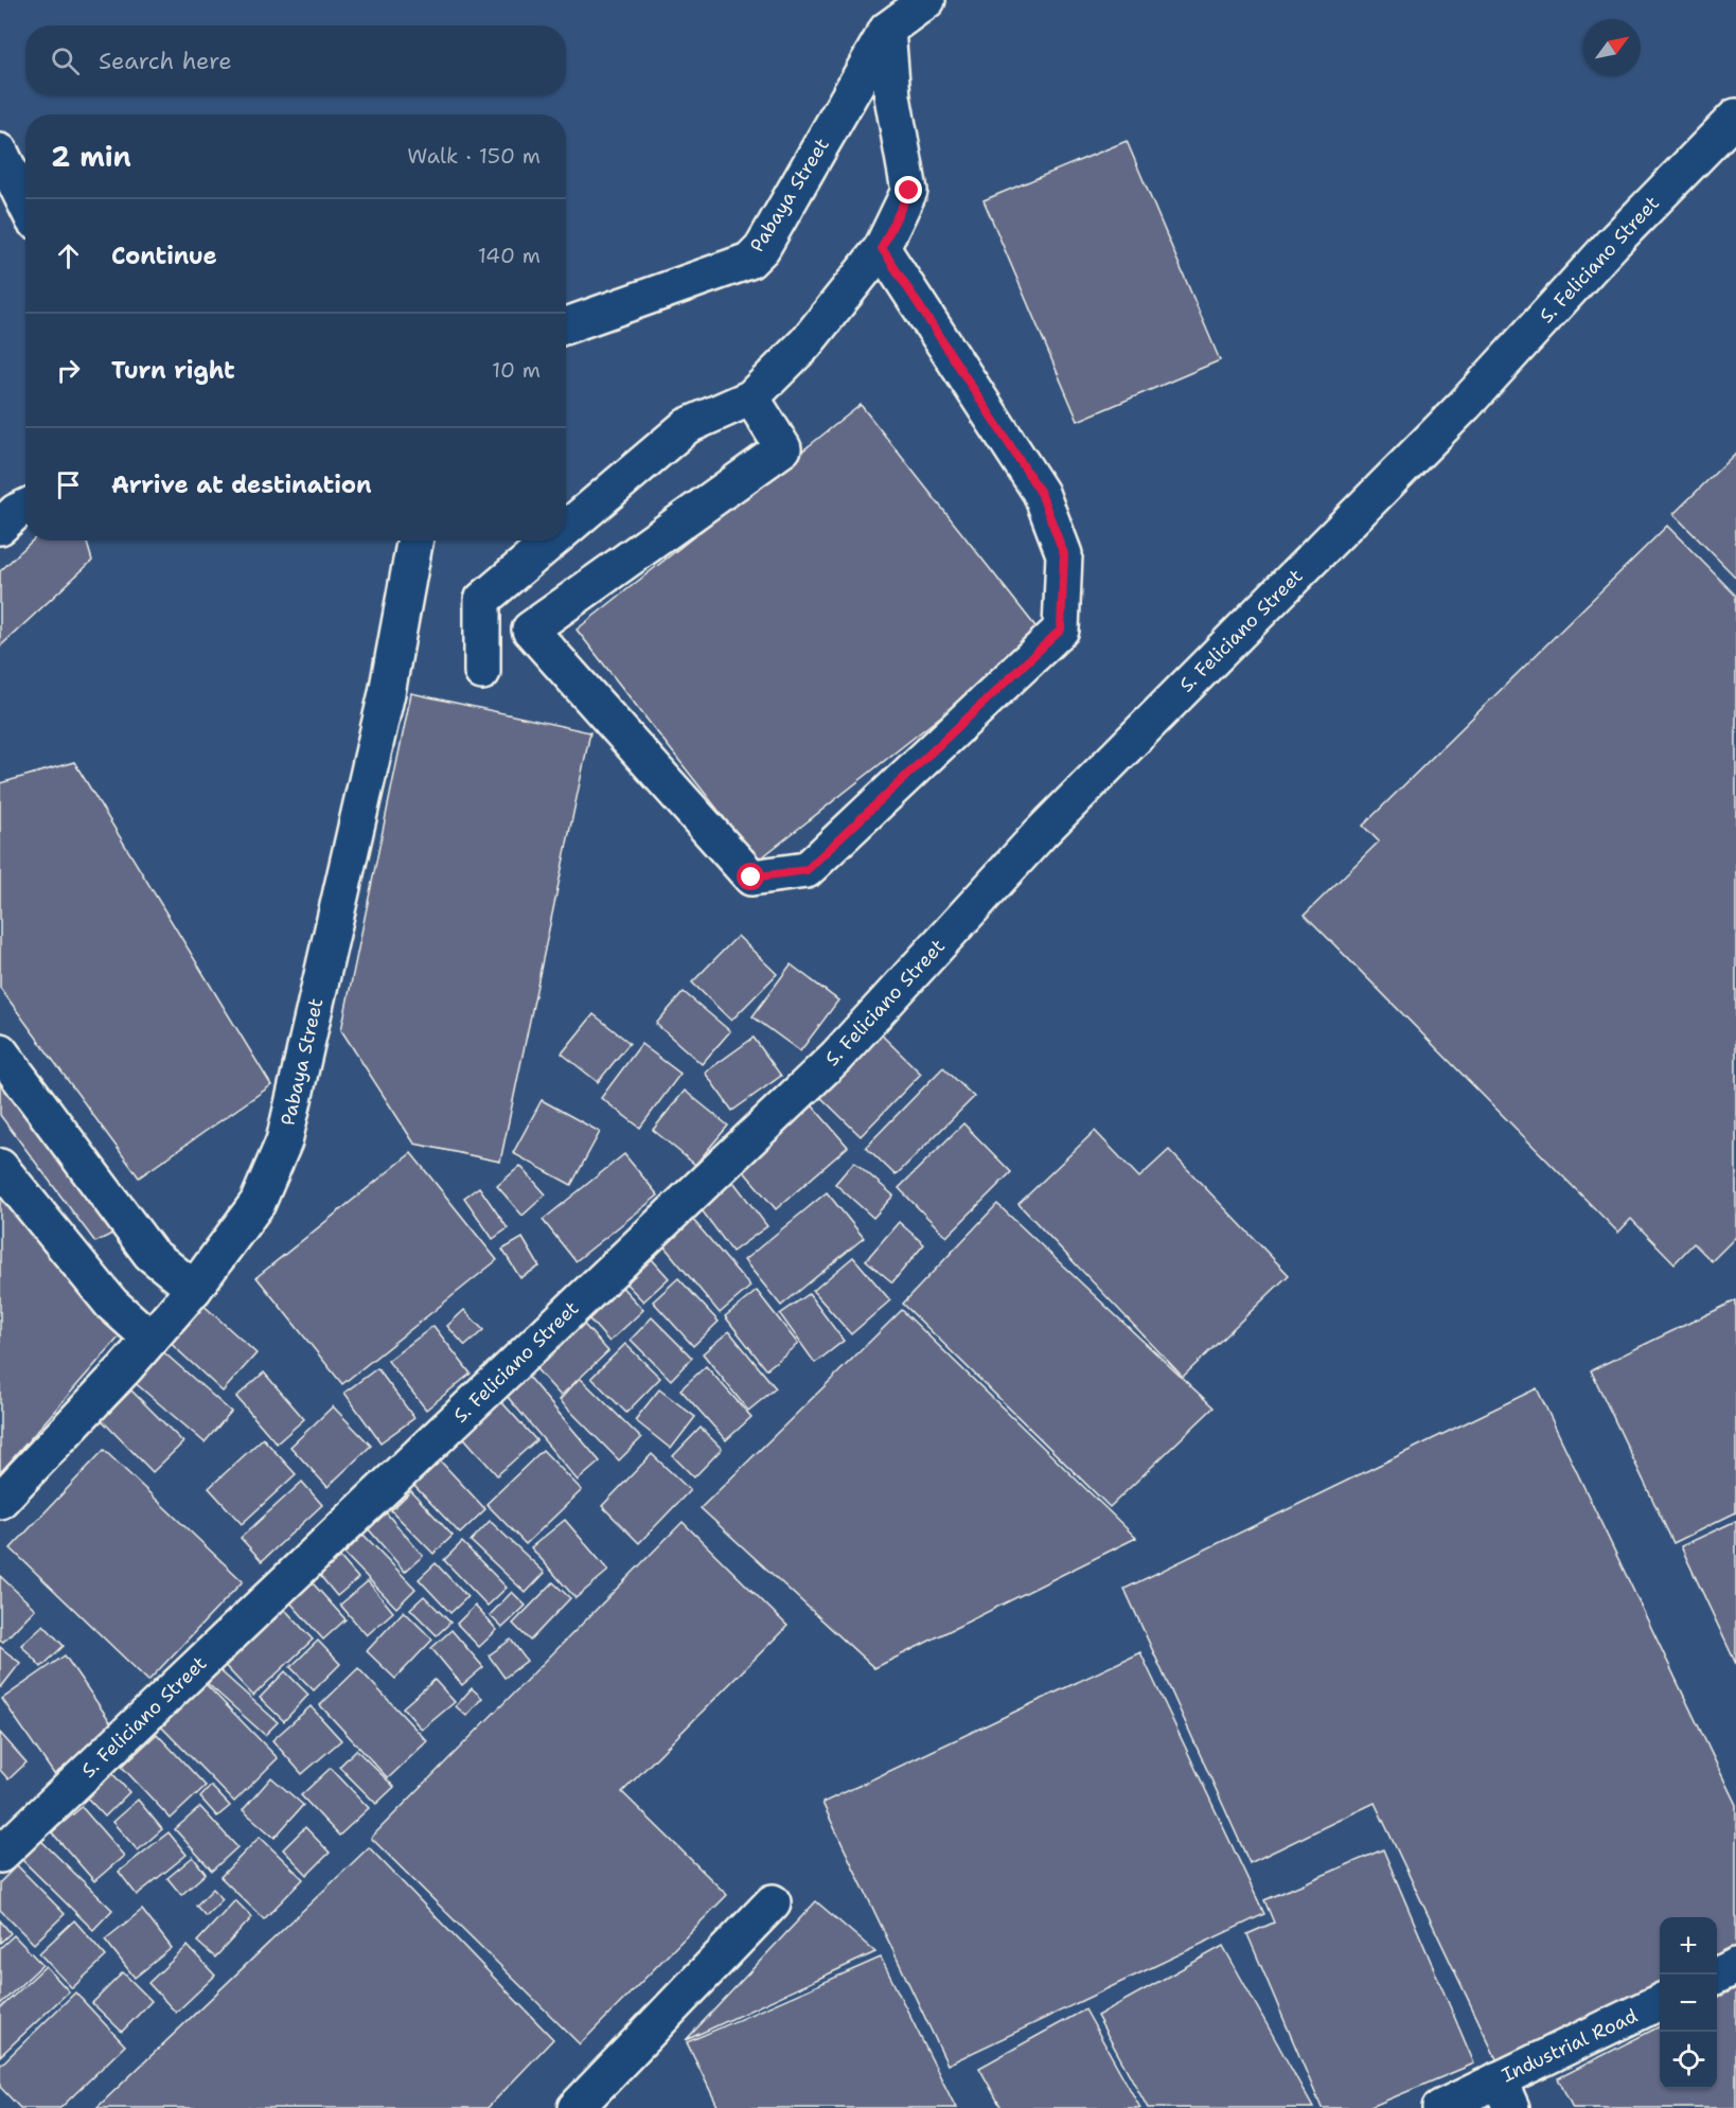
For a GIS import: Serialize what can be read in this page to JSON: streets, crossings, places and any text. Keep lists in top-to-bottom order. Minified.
{"streets":{"street":["Pabaya Street","S. Feliciano Street","Industrial Road"]},"north":"top right","page":{"search":"Search here","heading":["2 min","Walk · 150 m"],"list":[["Continue","140 m"],["Turn right","10 m"],"Arrive at destination"],"map_buttons":["+","−"]}}
